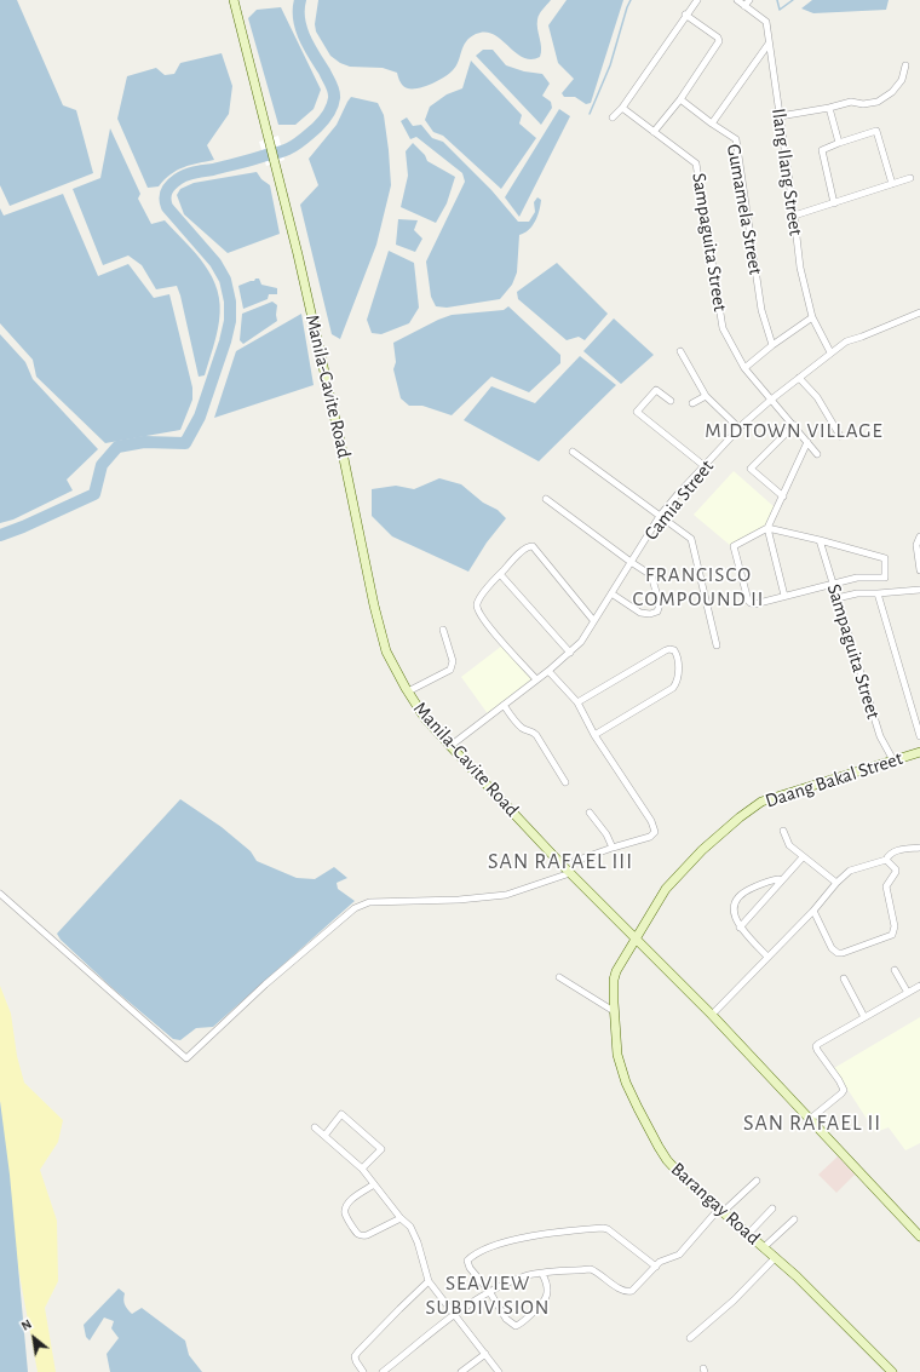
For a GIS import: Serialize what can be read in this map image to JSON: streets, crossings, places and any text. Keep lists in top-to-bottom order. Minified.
{"streets":{"main road":["Manila-Cavite Road","Daang Bakal Street","Barangay Road"],"street":["Ilang Ilang Street","Gumamela Street","Sampaguita Street","Camia Street"]},"crossings":[["Ilang Ilang Street","Camia Street"],["Sampaguita Street","Camia Street"],["Sampaguita Street","Daang Bakal Street"],["Manila-Cavite Road","Camia Street"],["Manila-Cavite Road","Daang Bakal Street"],["Manila-Cavite Road","Barangay Road"],["Daang Bakal Street","Barangay Road"]],"districts":["MIDTOWN VILLAGE","FRANCISCO COMPOUND II","SAN RAFAEL III","SAN RAFAEL II","SEAVIEW SUBDIVISION"],"north":"top left"}
